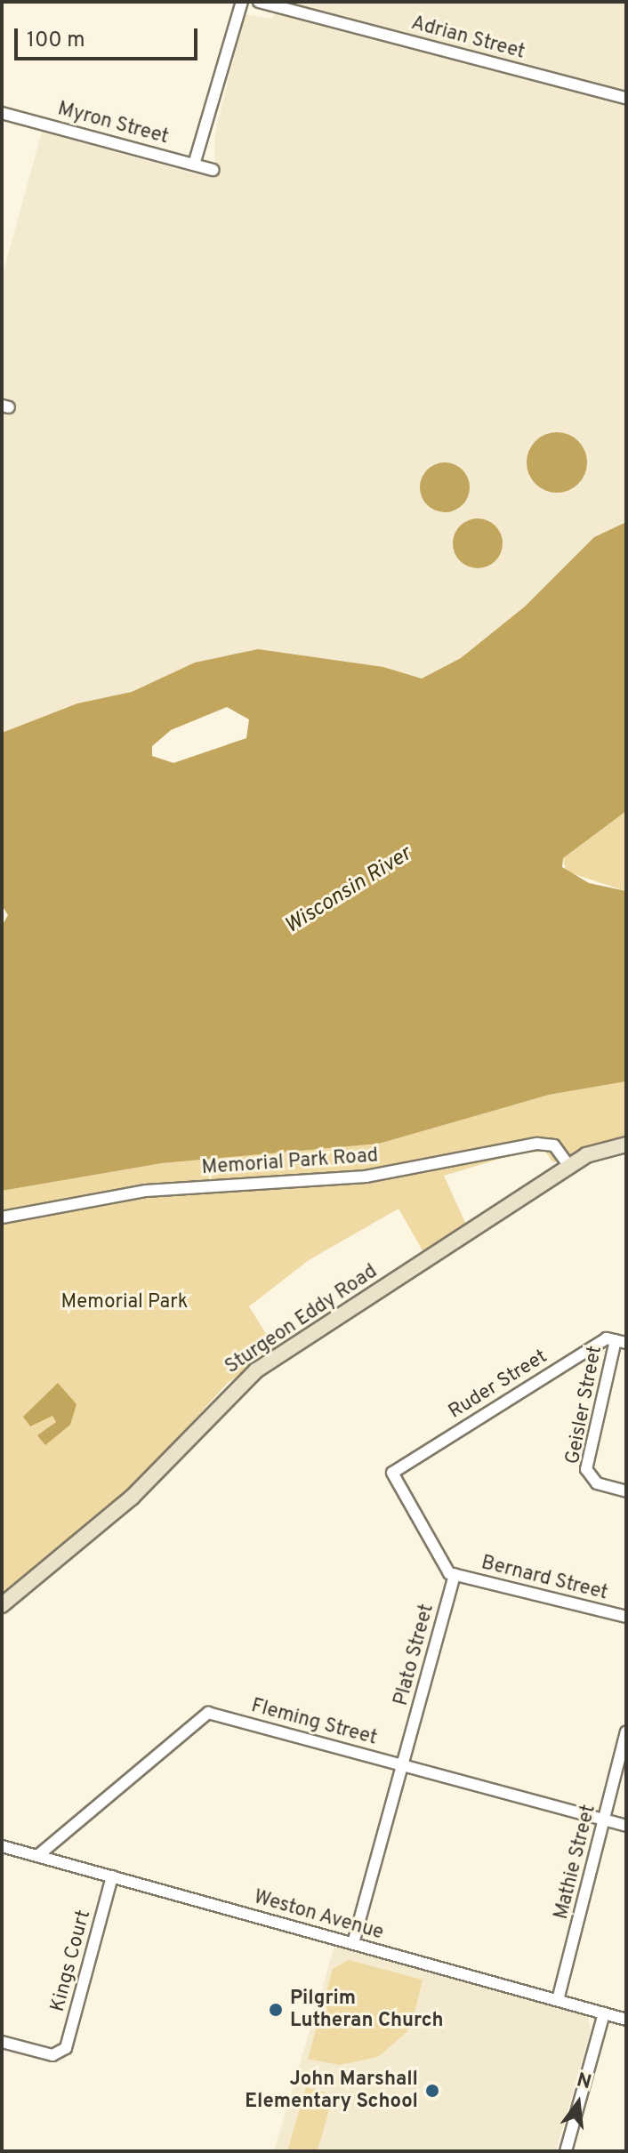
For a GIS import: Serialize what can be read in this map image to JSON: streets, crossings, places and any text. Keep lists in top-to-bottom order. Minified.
{"streets":{"street":["Adrian Street","Myron Street","Memorial Park Road","Sturgeon Eddy Road","Ruder Street","Geisler Street","Bernard Street","Plato Street","Fleming Street","Mathie Street","Weston Avenue","Kings Court"]},"crossings":[["Memorial Park Road","Sturgeon Eddy Road"],["Ruder Street","Geisler Street"],["Ruder Street","Bernard Street"],["Ruder Street","Plato Street"],["Bernard Street","Plato Street"],["Plato Street","Fleming Street"],["Plato Street","Weston Avenue"],["Fleming Street","Mathie Street"],["Fleming Street","Weston Avenue"],["Mathie Street","Weston Avenue"],["Weston Avenue","Kings Court"]],"water":["Wisconsin River"],"parks":["Memorial Park"],"places":["Pilgrim Lutheran Church","John Marshall Elementary School"],"scale_bar":"100 m","north":"top"}
